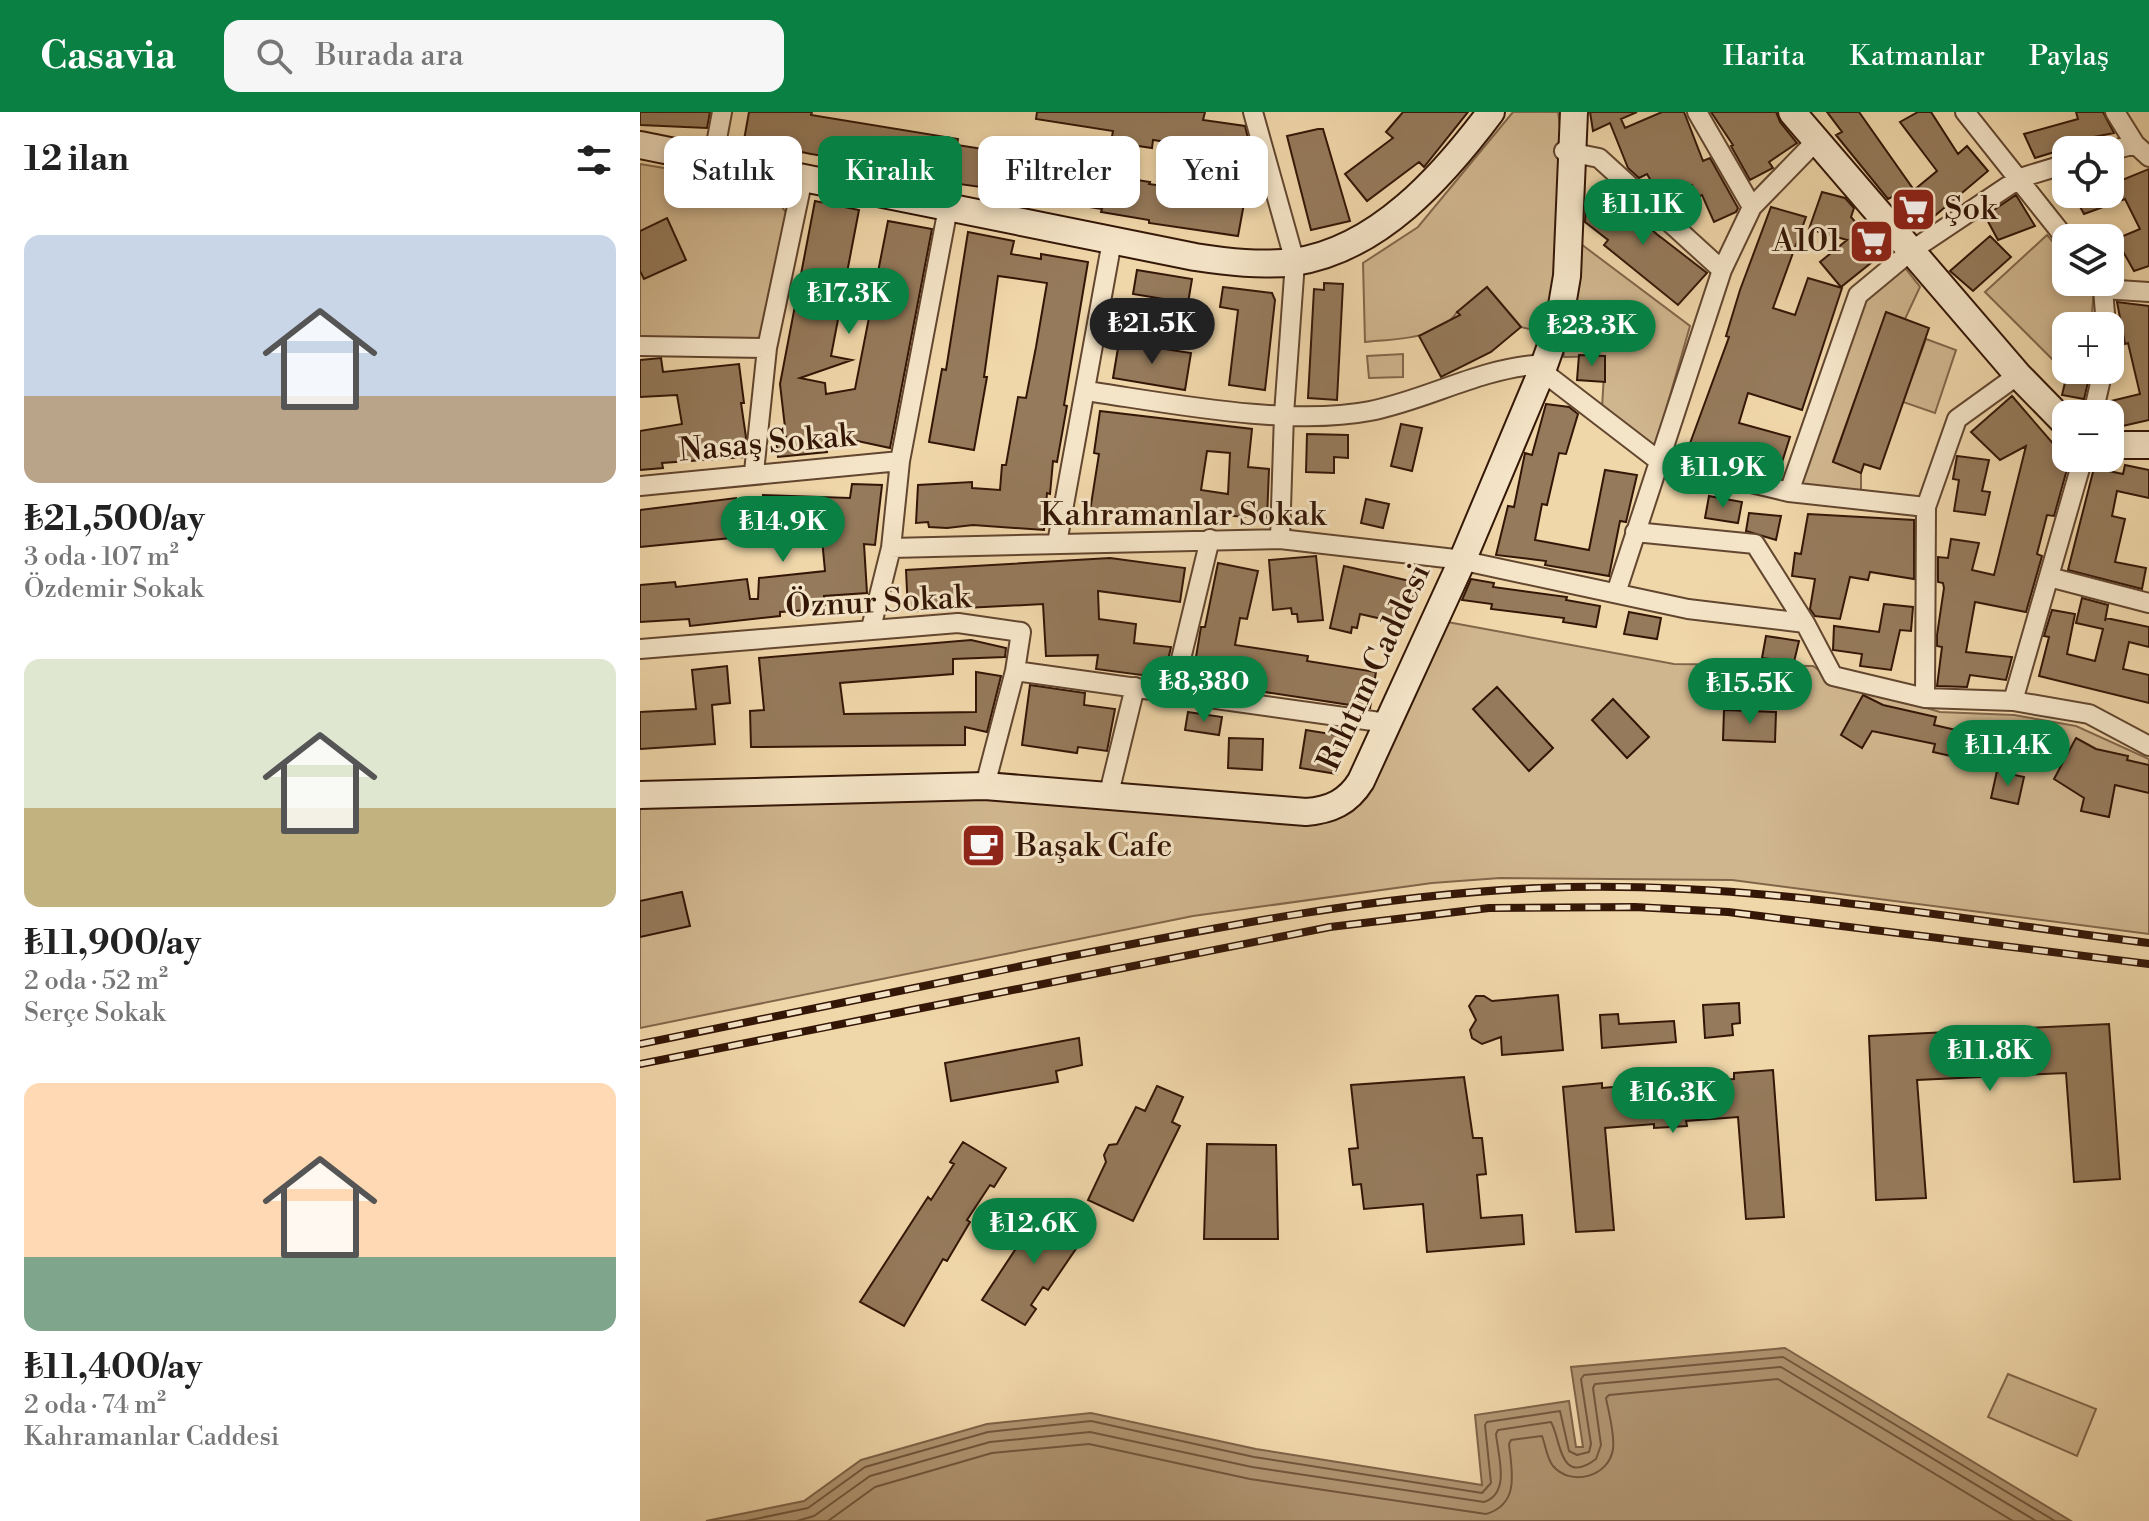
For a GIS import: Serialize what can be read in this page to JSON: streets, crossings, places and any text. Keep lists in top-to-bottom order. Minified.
{"streets":{"main road":["Rıhtım Caddesi"],"street":["Nasaş Sokak","Kahramanlar Sokak","Öznur Sokak"]},"crossings":[["Kahramanlar Sokak","Rıhtım Caddesi"],["Öznur Sokak","Rıhtım Caddesi"]],"places":{"supermarket":["Şok","A101"],"cafe":["Başak Cafe"]},"page":{"header":"Casavia","search":"Burada ara","nav":["Harita","Katmanlar","Paylaş"],"heading":"12 ilan","map_buttons":["+","−"],"chip":["Satılık","Kiralık","Filtreler","Yeni"],"price":["₺11.1K","₺17.3K","₺21.5K","₺23.3K","₺11.9K","₺14.9K","₺8,380","₺15.5K","₺11.4K","₺11.8K","₺16.3K","₺12.6K"],"list":[{"name":"₺21,500/ay","note":"3 oda · 107 m² · Özdemir Sokak"},{"name":"₺11,900/ay","note":"2 oda · 52 m² · Serçe Sokak"},{"name":"₺11,400/ay","note":"2 oda · 74 m² · Kahramanlar Caddesi"}]}}
